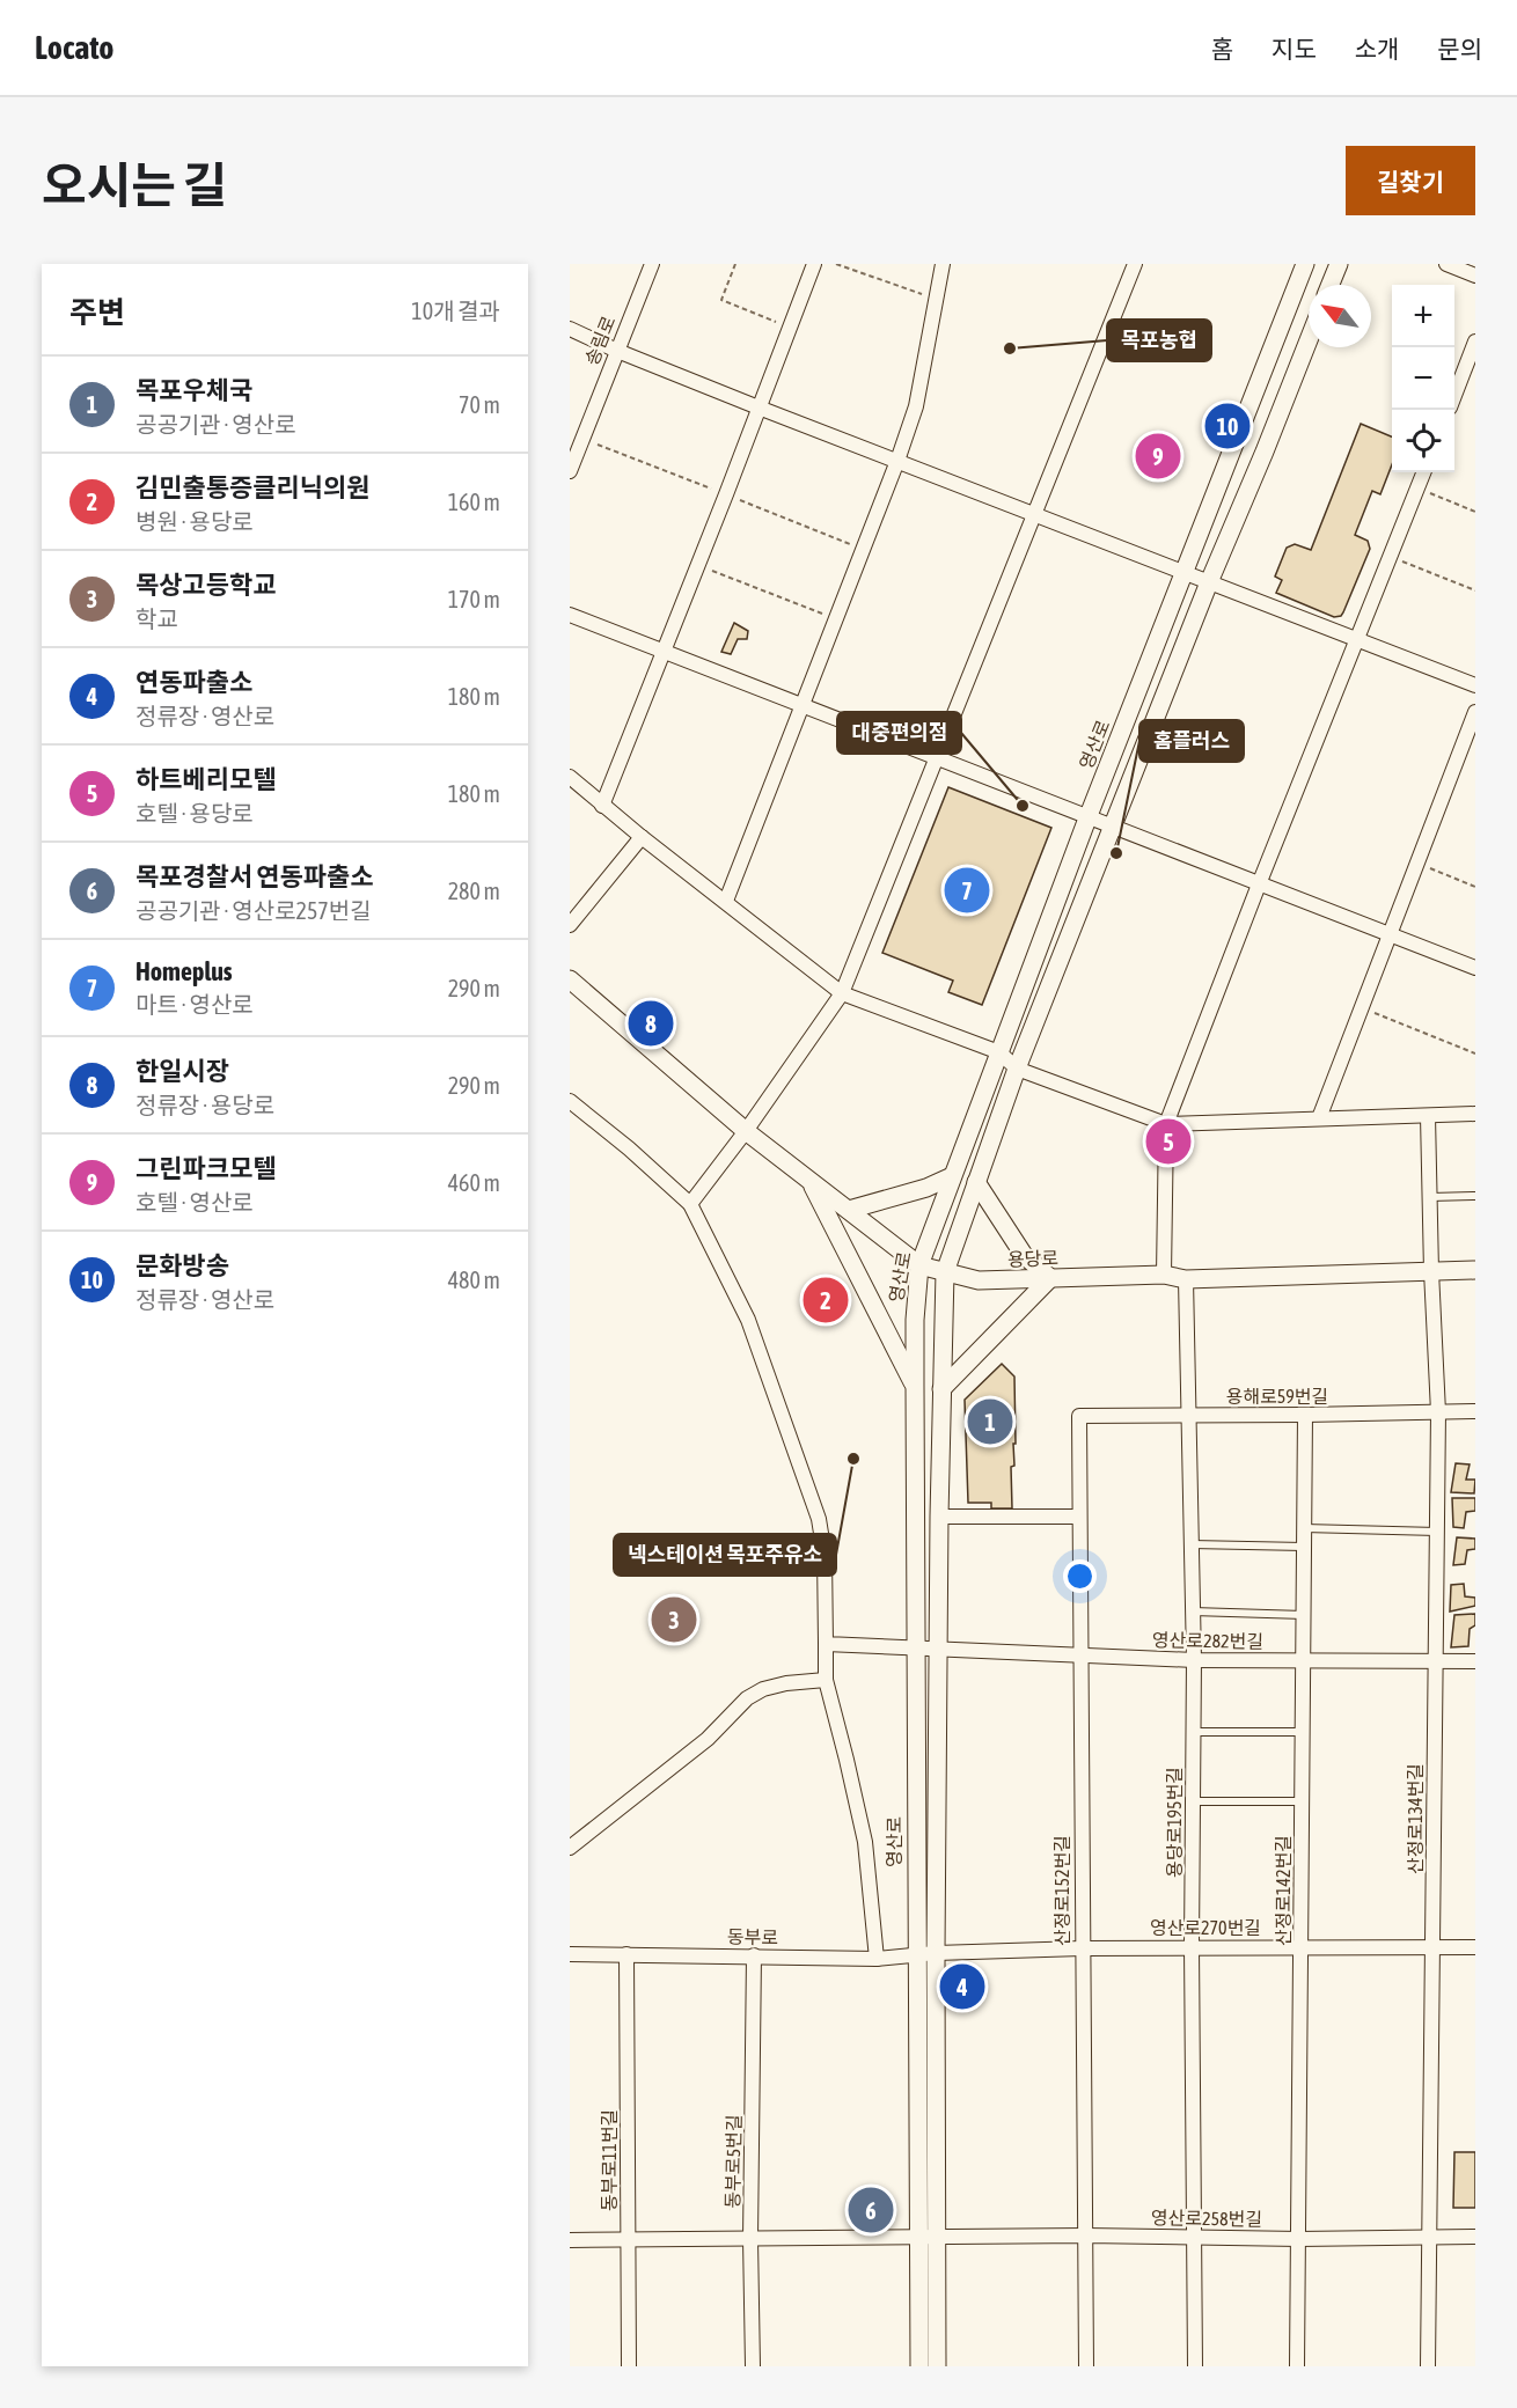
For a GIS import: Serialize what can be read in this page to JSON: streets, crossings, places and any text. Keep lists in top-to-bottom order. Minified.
{"streets":{"street":["송림로","영산로","용당로","용해로59번길","영산로282번길","산정로134번길","용당로195번길","산정로152번길","산정로142번길","영산로270번길","동부로","동부로11번길","동부로5번길","영산로258번길"]},"crossings":[["영산로","용당로"],["영산로","영산로282번길"],["영산로","동부로"],["영산로","영산로258번길"],["용당로","산정로134번길"],["용당로","용당로195번길"],["용해로59번길","산정로134번길"],["용해로59번길","용당로195번길"],["용해로59번길","산정로152번길"],["용해로59번길","산정로142번길"],["영산로282번길","산정로134번길"],["영산로282번길","용당로195번길"],["영산로282번길","산정로152번길"],["영산로282번길","산정로142번길"],["산정로134번길","영산로270번길"],["산정로134번길","영산로258번길"],["용당로195번길","영산로270번길"],["용당로195번길","영산로258번길"],["산정로152번길","영산로270번길"],["산정로152번길","영산로258번길"],["산정로142번길","영산로270번길"],["산정로142번길","영산로258번길"],["영산로270번길","동부로"],["동부로","동부로11번길"],["동부로","동부로5번길"],["동부로11번길","영산로258번길"],["동부로5번길","영산로258번길"]],"places":["목포농협","대중편의점","홈플러스","넥스테이션 목포주유소"],"north":"top left","page":{"header":"Locato","nav":["홈","지도","소개","문의"],"title":"오시는 길","buttons":"길찾기","heading":["주변","10개 결과"],"map_buttons":["+","−"],"list":[{"mark":"1","name":"목포우체국","note":"공공기관 · 영산로","value":"70 m"},{"mark":"2","name":"김민출통증클리닉의원","note":"병원 · 용당로","value":"160 m"},{"mark":"3","name":"목상고등학교","note":"학교","value":"170 m"},{"mark":"4","name":"연동파출소","note":"정류장 · 영산로","value":"180 m"},{"mark":"5","name":"하트베리모텔","note":"호텔 · 용당로","value":"180 m"},{"mark":"6","name":"목포경찰서 연동파출소","note":"공공기관 · 영산로257번길","value":"280 m"},{"mark":"7","name":"Homeplus","note":"마트 · 영산로","value":"290 m"},{"mark":"8","name":"한일시장","note":"정류장 · 용당로","value":"290 m"},{"mark":"9","name":"그린파크모텔","note":"호텔 · 영산로","value":"460 m"},{"mark":"10","name":"문화방송","note":"정류장 · 영산로","value":"480 m"}],"pins":["10","9","7","8","5","2","1","3","4","6"]}}
